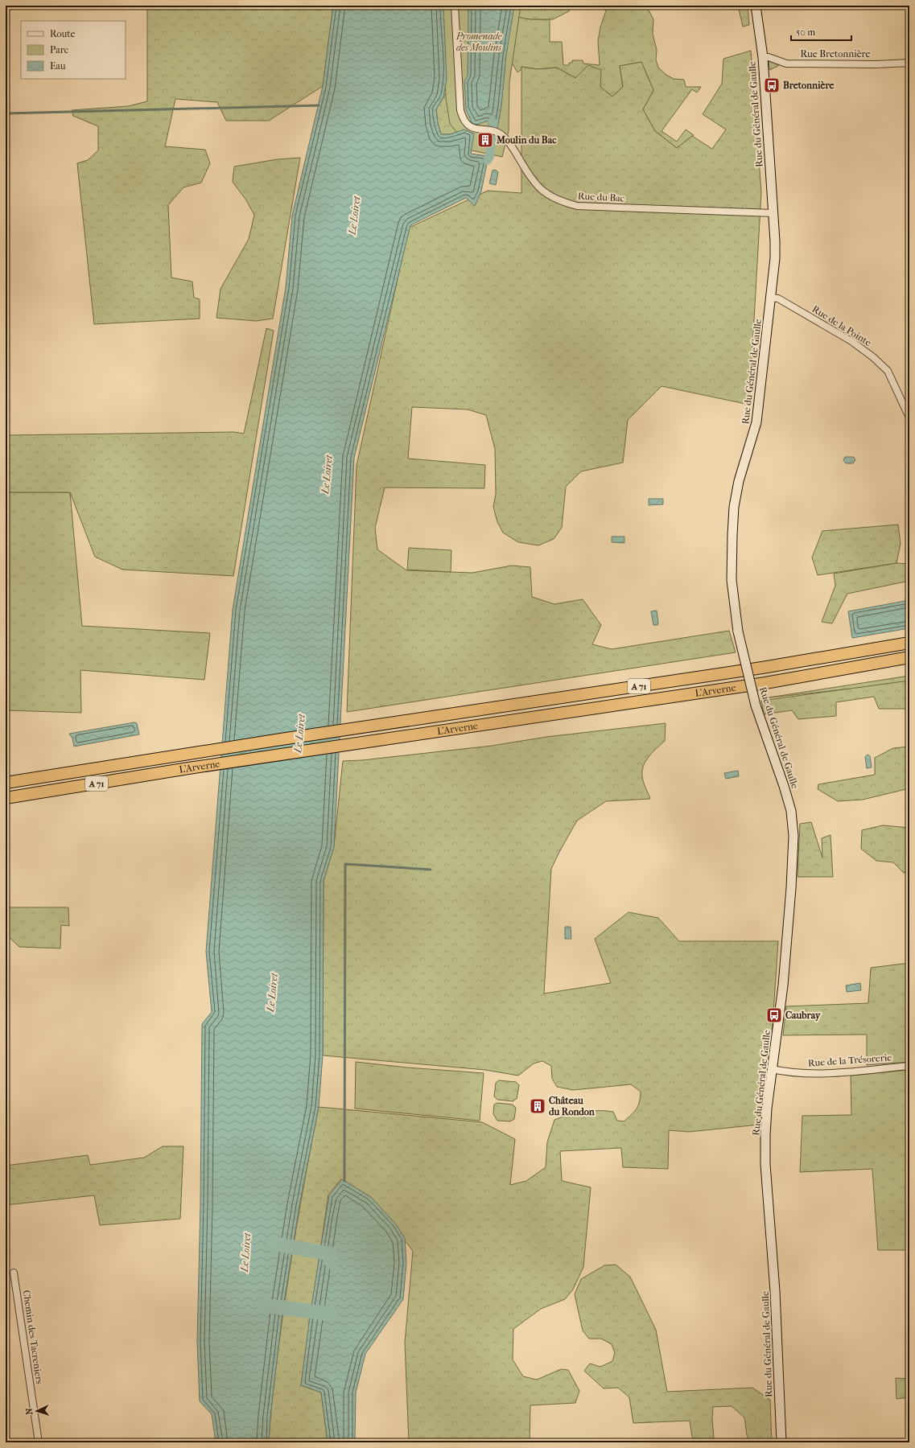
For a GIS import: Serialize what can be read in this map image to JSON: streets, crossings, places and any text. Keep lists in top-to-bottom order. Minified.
{"streets":{"highway":["A 71","L'Arverne"],"main road":["Rue du Général de Gaulle"],"street":["Rue Bretonnière","Rue du Bac","Rue de la Pointe","Rue de la Trésorerie","Chemin des Tacreniers"]},"crossings":[["Rue Bretonnière","Rue du Général de Gaulle"],["Rue du Général de Gaulle","Rue du Bac"],["Rue du Général de Gaulle","Rue de la Pointe"],["Rue du Général de Gaulle","Rue de la Trésorerie"]],"water":["Le Loiret"],"parks":["Promenade des Moulins"],"places":{"bus stop":["Bretonnière","Caubray"],"building":["Moulin du Bac","Château du Rondon"]},"legend":["Route","Parc","Eau"],"scale_bar":"50 m","north":"left"}
